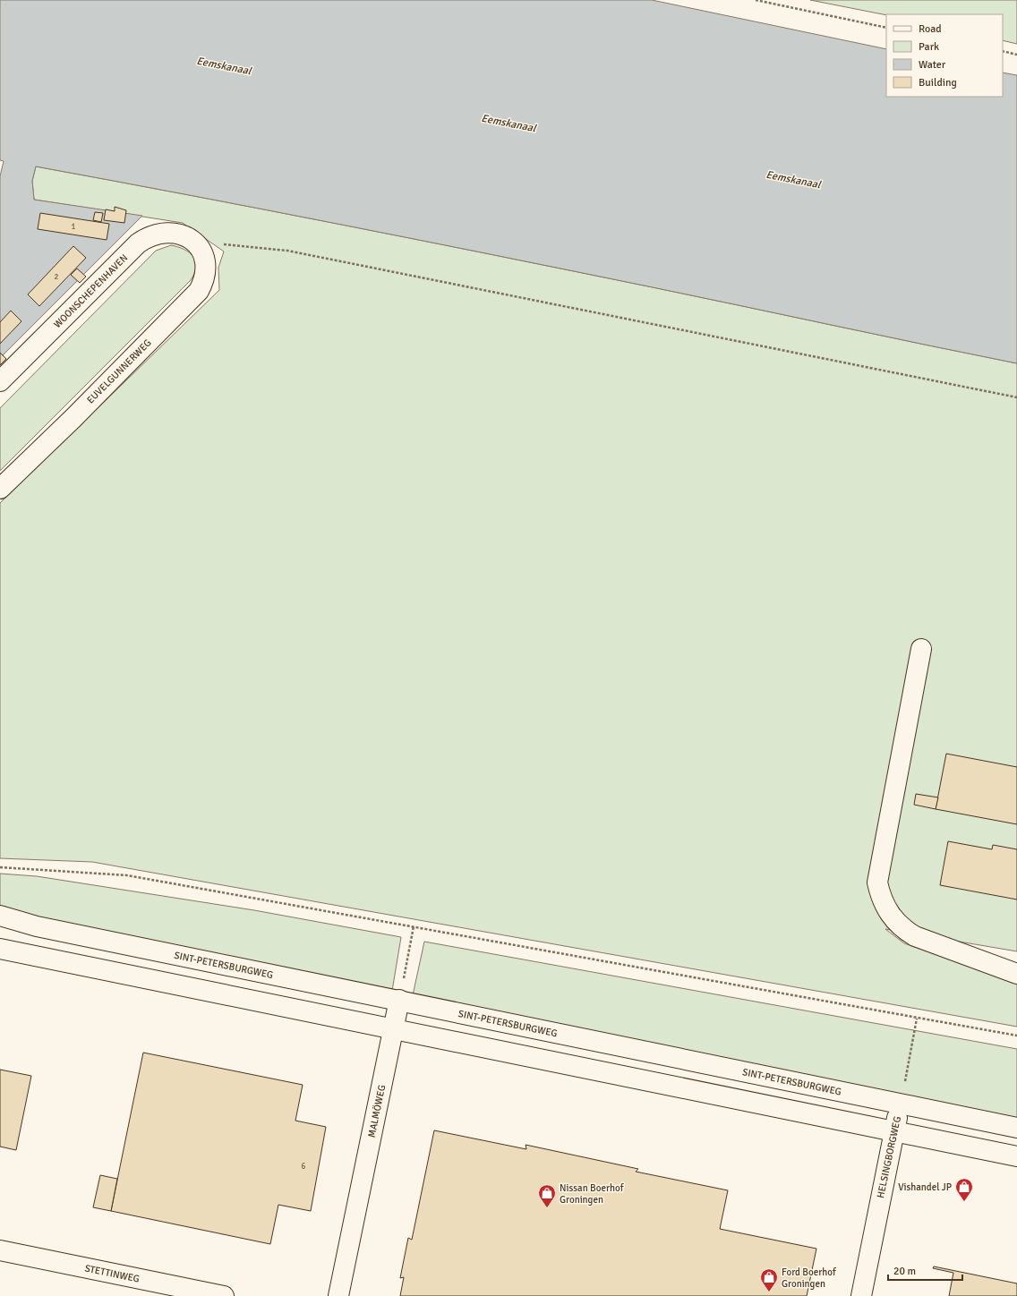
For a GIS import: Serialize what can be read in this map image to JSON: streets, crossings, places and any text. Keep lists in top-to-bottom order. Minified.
{"streets":{"street":["WOONSCHEPENHAVEN","EUVELGUNNERWEG","SINT-PETERSBURGWEG","MALMÖWEG","HELSINGBORGWEG","STETTINWEG"]},"crossings":[["WOONSCHEPENHAVEN","EUVELGUNNERWEG"],["SINT-PETERSBURGWEG","MALMÖWEG"],["SINT-PETERSBURGWEG","HELSINGBORGWEG"]],"water":["Eemskanaal"],"places":{"shop":["Vishandel JP","Nissan Boerhof Groningen","Ford Boerhof Groningen"]},"house_numbers":["1","2","6"],"legend":["Road","Park","Water","Building"],"scale_bar":"20 m"}
